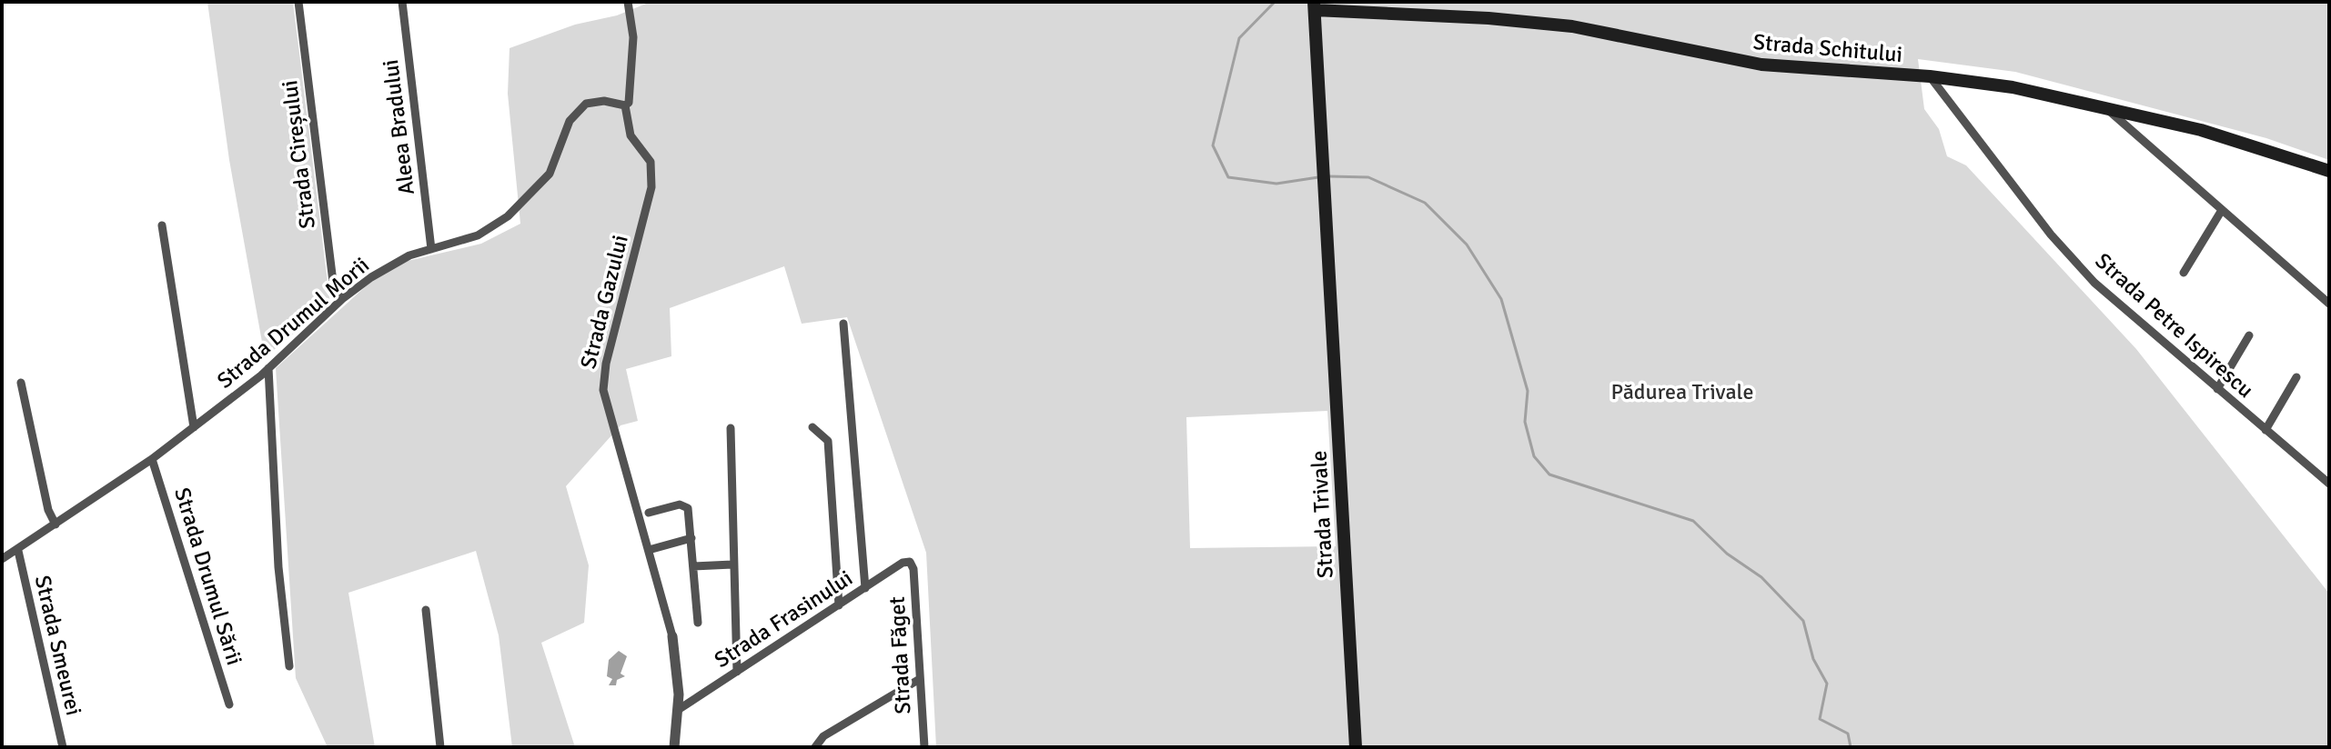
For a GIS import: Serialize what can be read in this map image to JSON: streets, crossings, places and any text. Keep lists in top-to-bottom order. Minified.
{"streets":{"main road":["Strada Schitului","Strada Trivale"],"street":["Aleea Bradului","Strada Cireșului","Strada Gazului","Strada Drumul Morii","Strada Petre Ispirescu","Strada Drumul Sării","Strada Frasinului","Strada Smeurei","Strada Făget"]},"crossings":[["Strada Schitului","Strada Petre Ispirescu"],["Strada Schitului","Strada Trivale"],["Aleea Bradului","Strada Drumul Morii"],["Strada Cireșului","Strada Drumul Morii"],["Strada Gazului","Strada Drumul Morii"],["Strada Drumul Morii","Strada Drumul Sării"],["Strada Drumul Morii","Strada Smeurei"],["Strada Frasinului","Strada Făget"]],"parks":["Pădurea Trivale"]}
